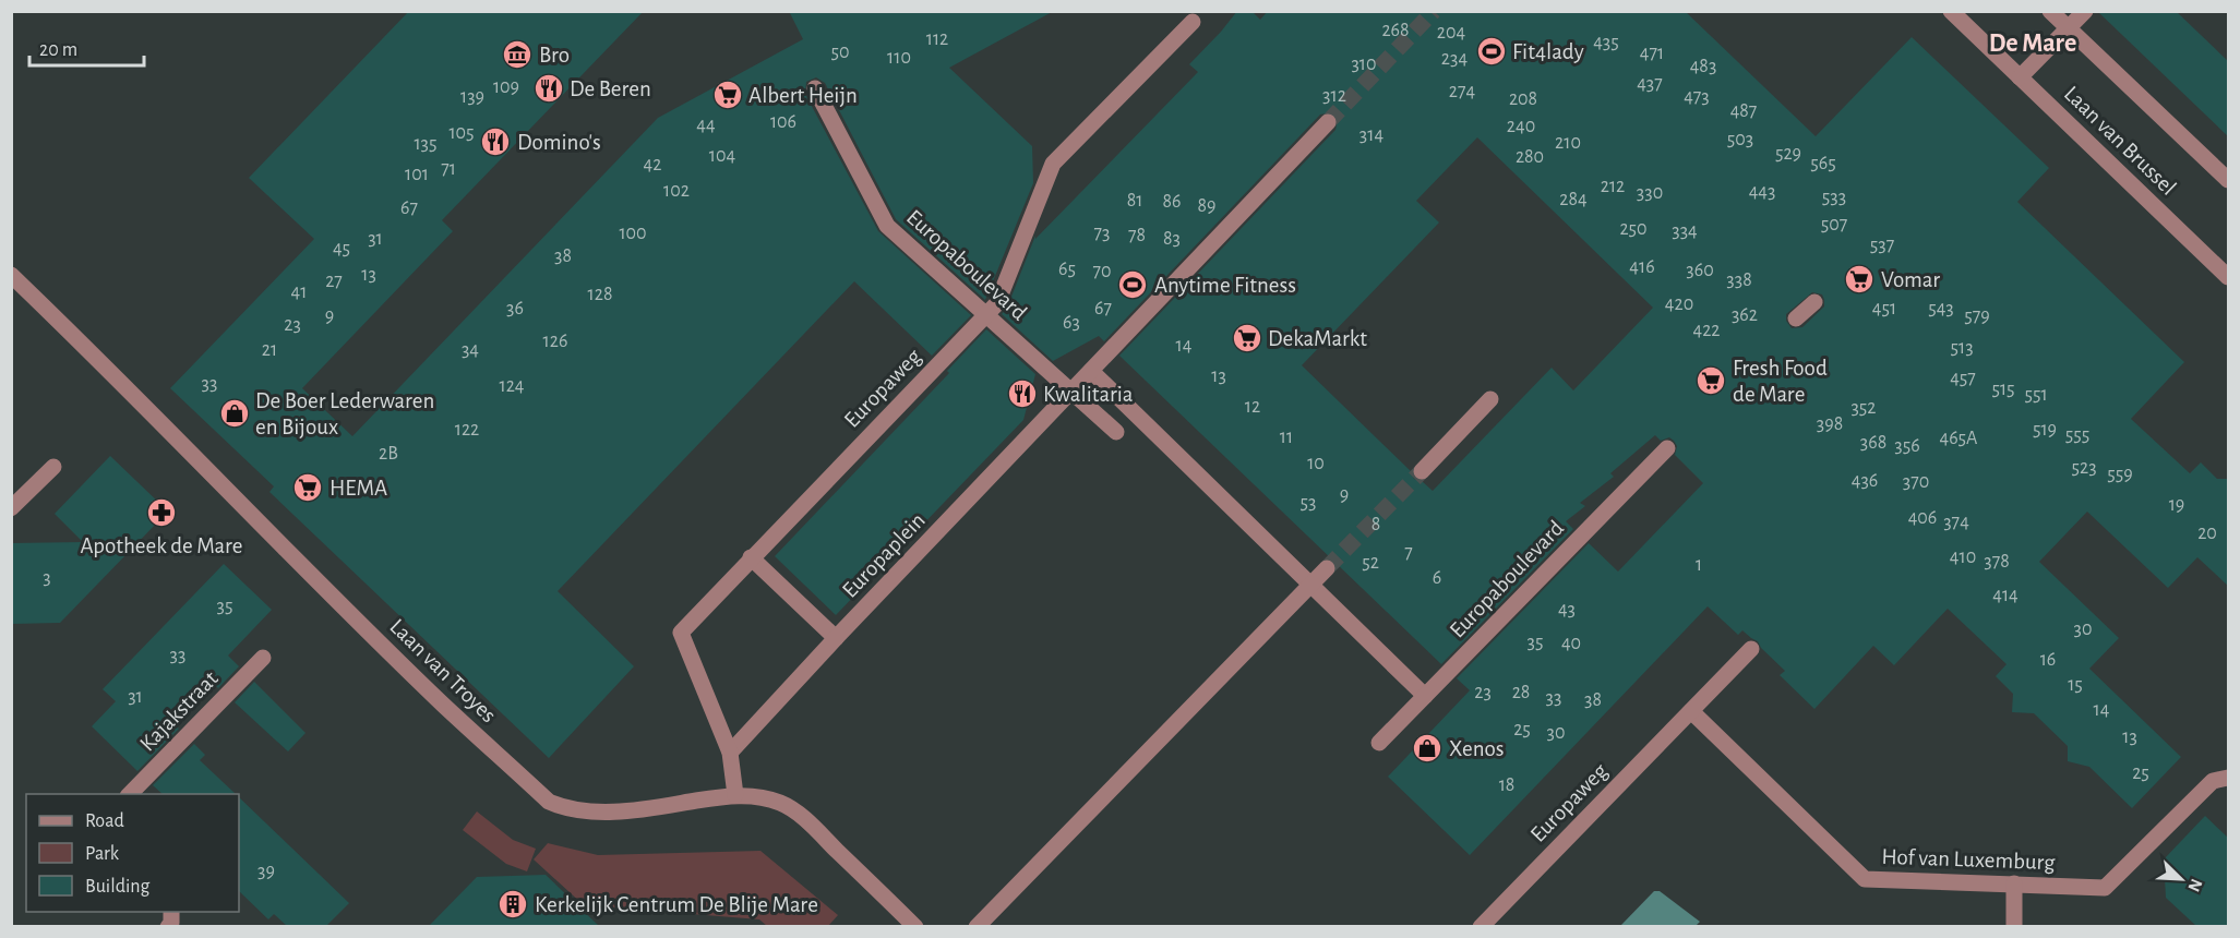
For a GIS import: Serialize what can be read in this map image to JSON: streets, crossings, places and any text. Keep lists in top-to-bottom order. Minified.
{"streets":{"street":["Laan van Brussel","Europaboulevard","Europaweg","Europaplein","Laan van Troyes","Kajakstraat","Hof van Luxemburg"]},"crossings":[["Europaboulevard","Europaweg"],["Europaboulevard","Europaplein"],["Europaweg","Europaplein"],["Europaweg","Laan van Troyes"],["Europaweg","Hof van Luxemburg"]],"districts":["De Mare"],"places":{"sports":["Fit4lady","Anytime Fitness"],"museum":["Bro"],"restaurant":["De Beren","Domino's","Kwalitaria"],"supermarket":["Albert Heijn","Vomar","DekaMarkt","Fresh Food de Mare","HEMA"],"shop":["De Boer Lederwaren en Bijoux","Xenos"],"pharmacy":["Apotheek de Mare"],"building":["Kerkelijk Centrum De Blije Mare"]},"house_numbers":["268","204","112","435","50","471","110","234","310","483","437","109","274","312","139","473","208","487","106","44","240","105","314","503","210","135","529","104","280","565","42","71","101","212","102","443","330","533","284","81","86","89","67","507","250","334","100","73","78","31","83","537","45","38","416","65","360","70","13","338","27","41","128","420","36","67","451","543","362","9","579","63","23","422","126","14","513","21","34","13","457","33","124","515","551","12","352","398","122","519","555","11","465A","368","356","2B","10","523","559","436","370","9","53","19","406","374","8","20","7","410","378","52","1","3","6","414","35","43","30","35","40","33","16","15","23","28","31","33","38","14","25","30","13","25","18","39"],"legend":["Road","Park","Building"],"scale_bar":"20 m","north":"bottom right"}
